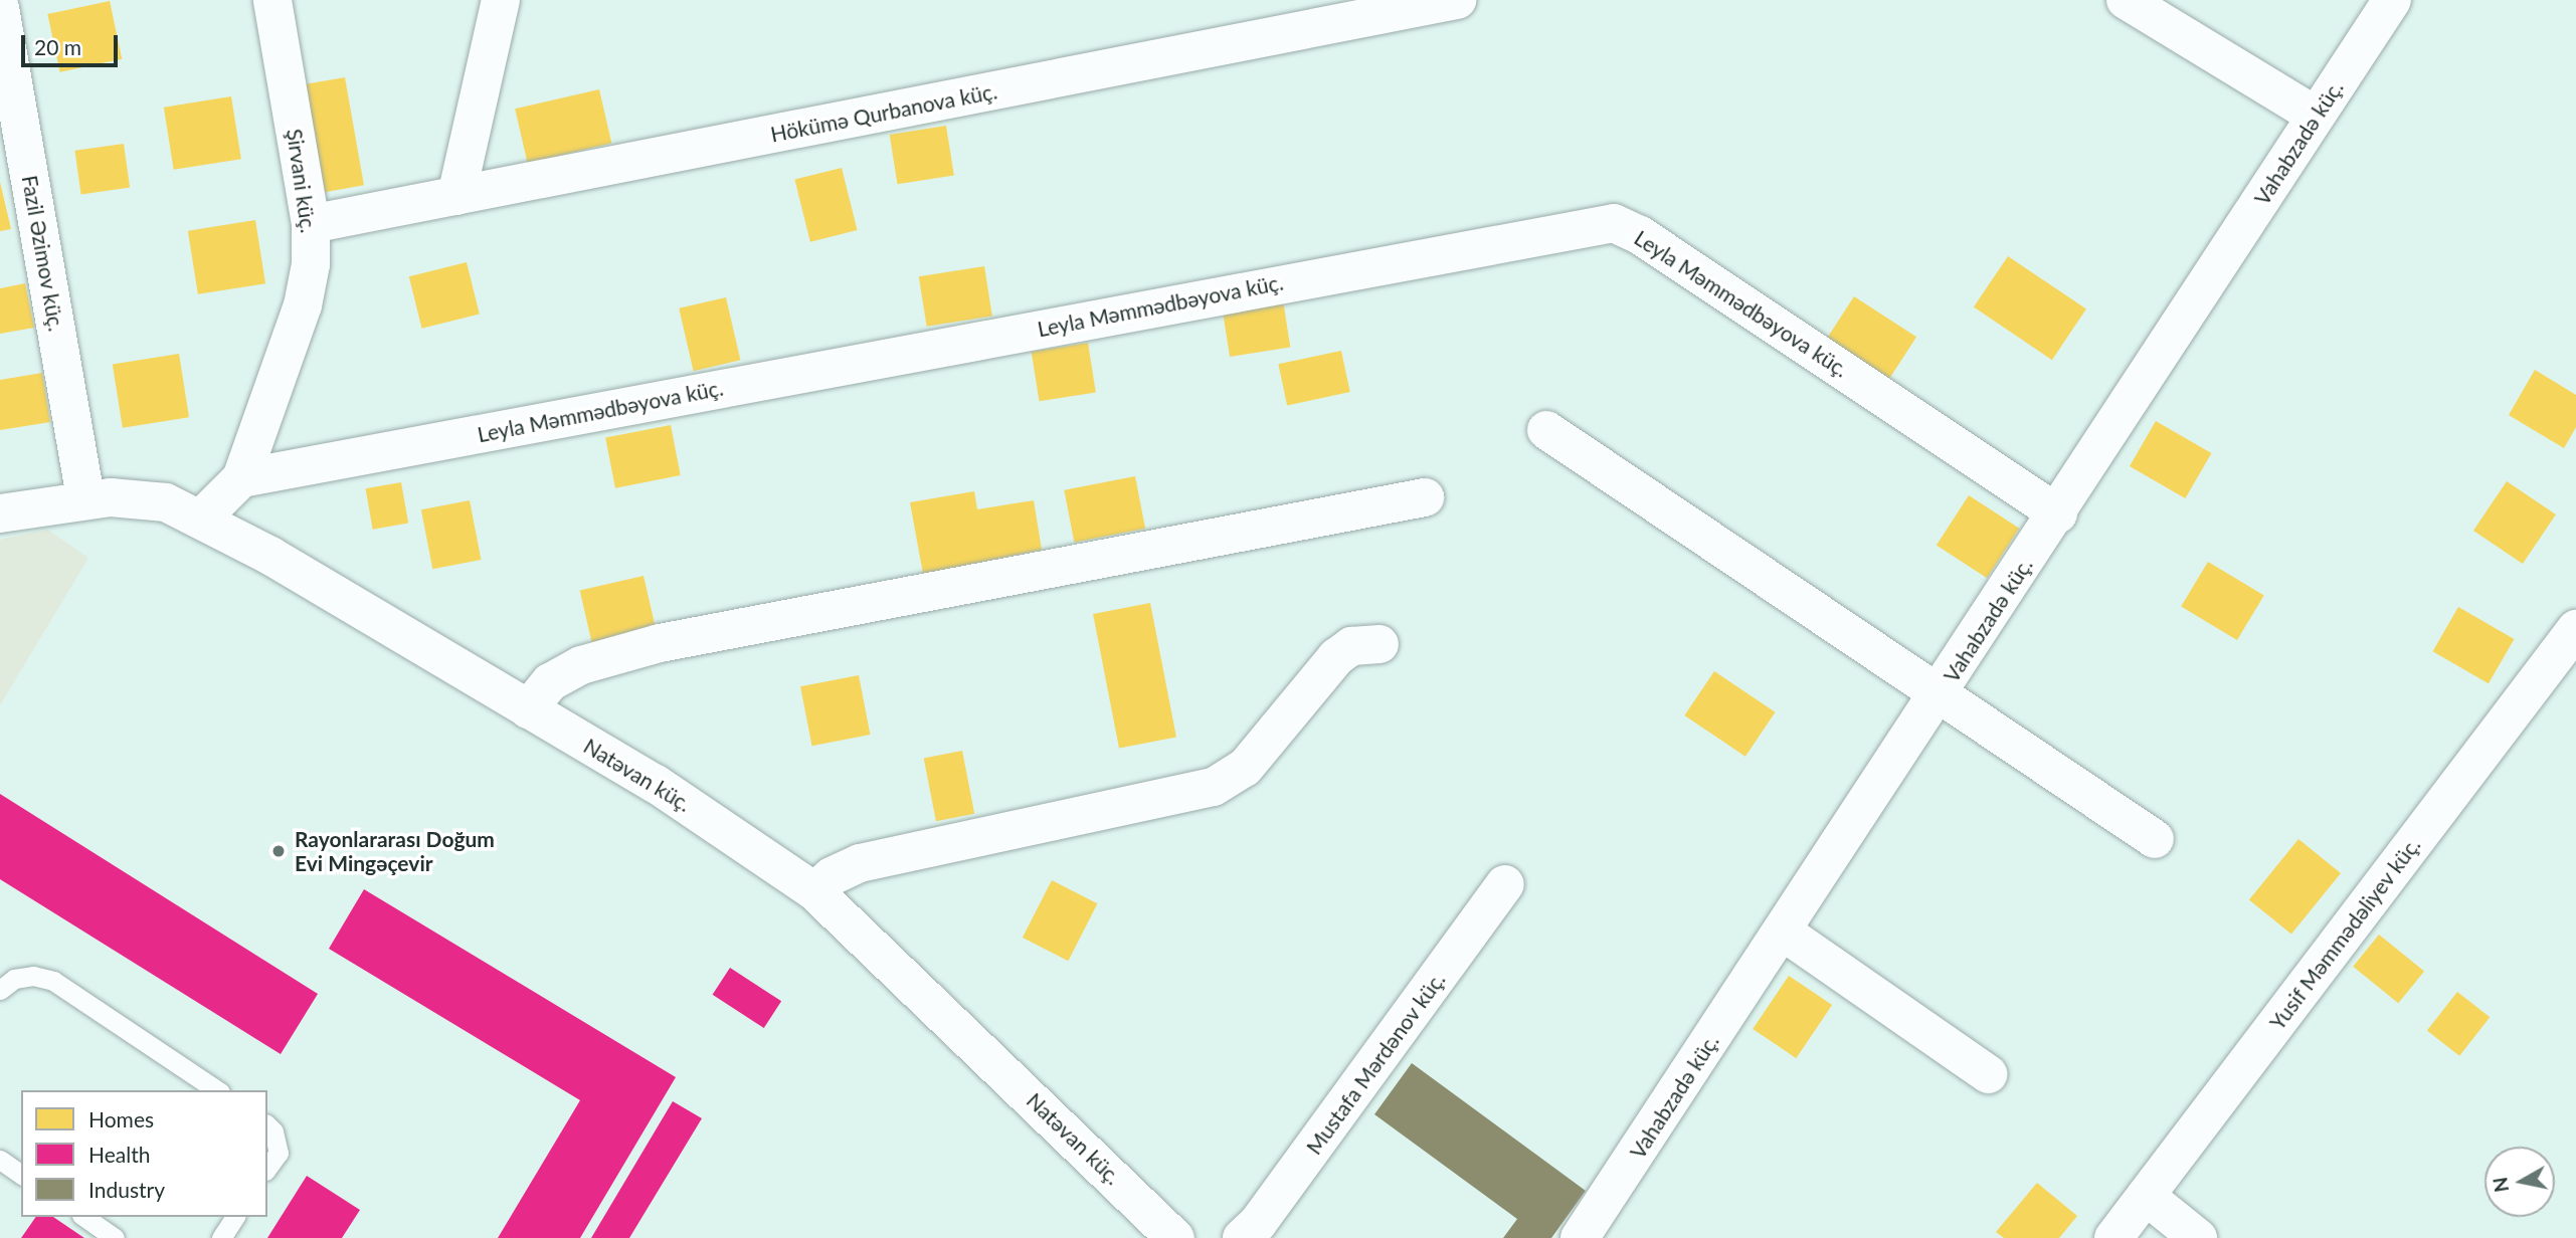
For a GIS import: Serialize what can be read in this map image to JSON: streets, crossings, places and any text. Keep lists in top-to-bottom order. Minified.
{"streets":{"street":["Hökümə Qurbanova küç.","Vahabzadə küç.","Şirvani küç.","Fazil Əzimov küç.","Leyla Məmmədbəyova küç.","Natəvan küç.","Yusif Məmmədəliyev küç.","Mustafa Mərdənov küç."]},"crossings":[["Hökümə Qurbanova küç.","Şirvani küç."],["Vahabzadə küç.","Leyla Məmmədbəyova küç."],["Şirvani küç.","Leyla Məmmədbəyova küç."],["Fazil Əzimov küç.","Natəvan küç."]],"places":["Rayonlararası Doğum Evi Mingəçevir"],"legend":["Homes","Health","Industry"],"scale_bar":"20 m","north":"left"}
